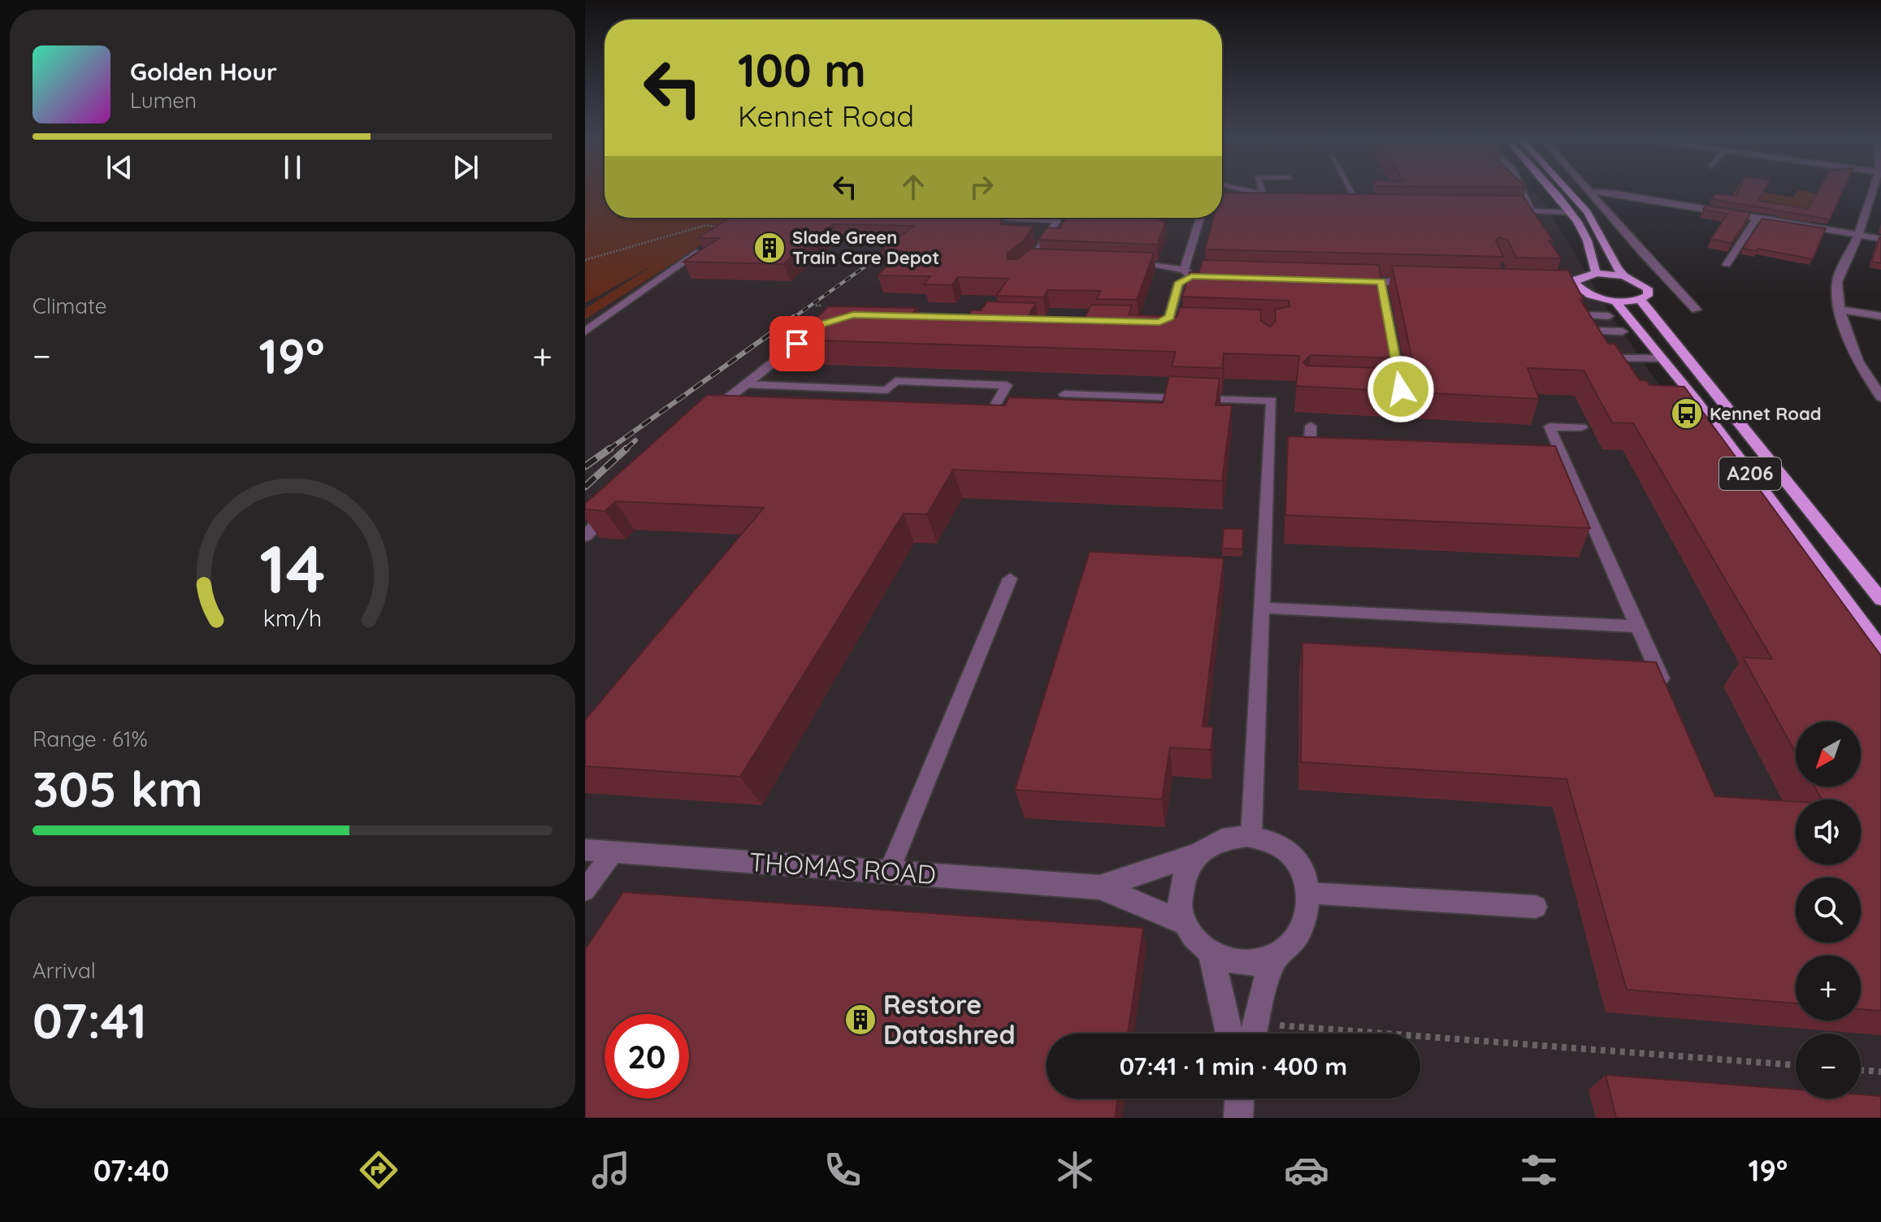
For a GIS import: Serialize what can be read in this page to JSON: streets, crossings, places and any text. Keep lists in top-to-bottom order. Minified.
{"streets":{"main road":["A206"],"street":["THOMAS ROAD"]},"places":{"building":["Slade Green Train Care Depot","Restore Datashred"],"bus stop":["Kennet Road"]},"north":"bottom left","page":{"turn":["100 m","Kennet Road"],"song":["Golden Hour","Lumen"],"tile":["Climate",["Range · 61%","305 km"],["Arrival","07:41"]],"heat":["−","19°","+"],"map_buttons":["+","−"],"limit":"20","trip":"07:41 · 1 min · 400 m","tabs":["07:40","19°"],"gauge":["14","km/h"]}}
